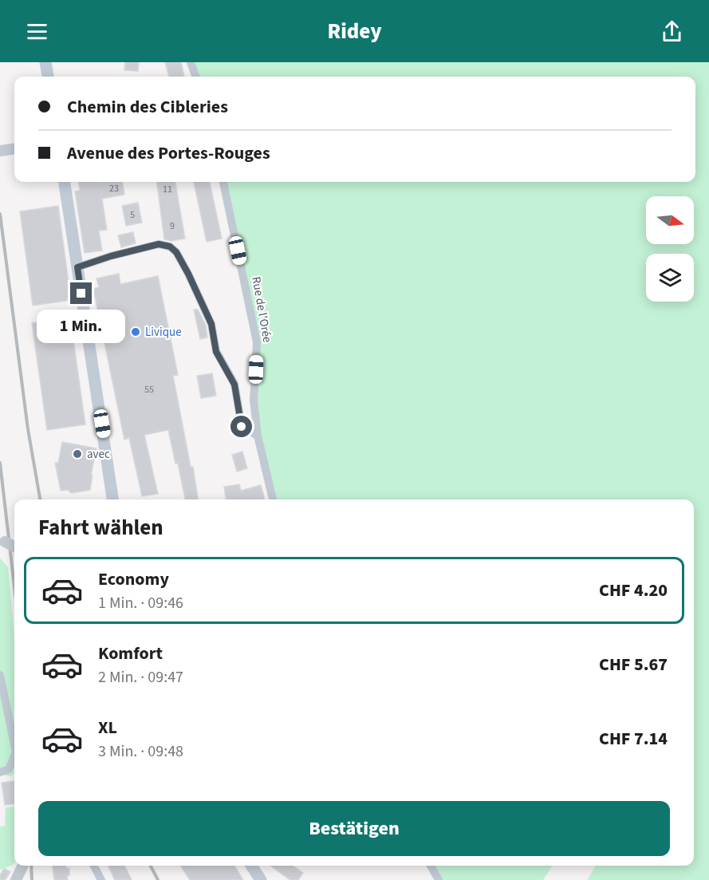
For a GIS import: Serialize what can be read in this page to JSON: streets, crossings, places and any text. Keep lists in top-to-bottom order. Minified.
{"streets":{"street":["Rue de l'Orée"]},"places":["Livique","avec"],"house_numbers":["23","11","5","9","55"],"north":"right","page":{"header":"Ridey","banner":["Chemin des Cibleries","Avenue des Portes-Rouges"],"bubble":"1 Min.","heading":"Fahrt wählen","list":[{"name":"Economy","note":"1 Min. · 09:46","value":"CHF 4.20"},{"name":"Komfort","note":"2 Min. · 09:47","value":"CHF 5.67"},{"name":"XL","note":"3 Min. · 09:48","value":"CHF 7.14"}],"buttons":"Bestätigen"}}
